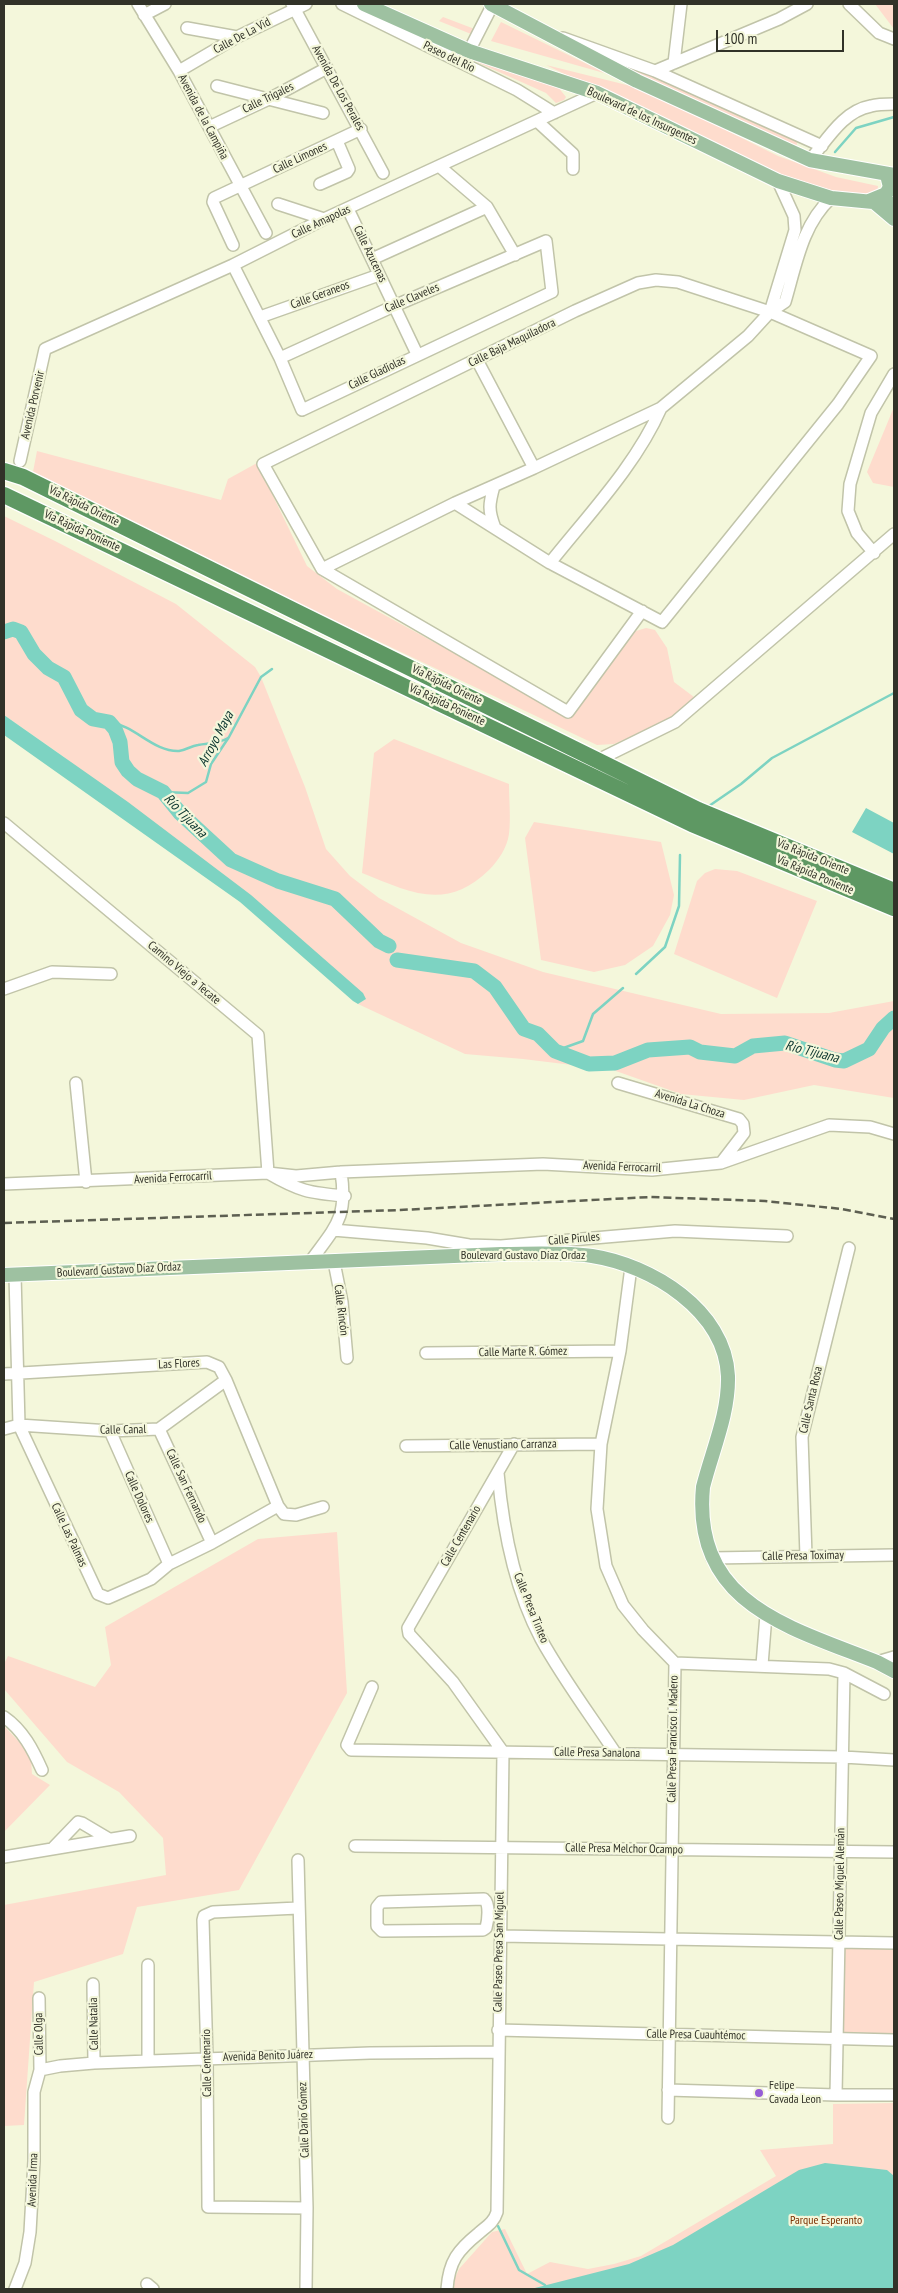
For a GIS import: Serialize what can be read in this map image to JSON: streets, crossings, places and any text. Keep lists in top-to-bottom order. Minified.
{"streets":{"highway":["Vía Rápida Oriente","Vía Rápida Poniente"],"main road":["Boulevard de los Insurgentes","Boulevard Gustavo Díaz Ordaz"],"street":["Calle De La Vid","Paseo del Río","Avenida De Los Perales","Calle Trigales","Avenida de la Campiña","Calle Limones","Calle Amapolas","Calle Azucenas","Calle Geraneos","Calle Claveles","Calle Baja Maquiladora","Calle Gladiolas","Avenida Porvenir","Camino Viejo a Tecate","Avenida La Choza","Avenida Ferrocarril","Calle Pirules","Calle Rincón","Calle Marte R. Gómez","Las Flores","Calle Santa Rosa","Calle Canal","Calle Venustiano Carranza","Calle San Fernando","Calle Dolores","Calle Las Palmas","Calle Centenario","Calle Presa Toximay","Calle Presa Tinteo","Calle Presa Francisco I. Madero","Calle Presa Sanalona","Calle Presa Melchor Ocampo","Calle Paseo Miguel Alemán","Calle Paseo Presa San Miguel","Calle Natalia","Calle Olga","Calle Presa Cuauhtémoc","Avenida Benito Juárez","Calle Dario Gómez","Avenida Irma"]},"crossings":[["Calle De La Vid","Avenida De Los Perales"],["Calle De La Vid","Avenida de la Campiña"],["Paseo del Río","Calle Amapolas"],["Avenida De Los Perales","Calle Trigales"],["Avenida De Los Perales","Calle Limones"],["Calle Trigales","Avenida de la Campiña"],["Boulevard de los Insurgentes","Calle Amapolas"],["Avenida de la Campiña","Calle Limones"],["Calle Amapolas","Calle Azucenas"],["Calle Amapolas","Calle Gladiolas"],["Calle Amapolas","Avenida Porvenir"],["Calle Azucenas","Calle Geraneos"],["Calle Azucenas","Calle Claveles"],["Calle Azucenas","Calle Gladiolas"],["Calle Geraneos","Calle Gladiolas"],["Calle Claveles","Calle Gladiolas"],["Camino Viejo a Tecate","Avenida Ferrocarril"],["Avenida La Choza","Avenida Ferrocarril"],["Calle Pirules","Boulevard Gustavo Díaz Ordaz"],["Boulevard Gustavo Díaz Ordaz","Calle Rincón"],["Boulevard Gustavo Díaz Ordaz","Calle Las Palmas"],["Boulevard Gustavo Díaz Ordaz","Calle Presa Toximay"],["Boulevard Gustavo Díaz Ordaz","Calle Presa Francisco I. Madero"],["Calle Marte R. Gómez","Calle Presa Francisco I. Madero"],["Las Flores","Calle Canal"],["Las Flores","Calle Las Palmas"],["Calle Santa Rosa","Calle Presa Toximay"],["Calle Canal","Calle San Fernando"],["Calle Canal","Calle Dolores"],["Calle Canal","Calle Las Palmas"],["Calle Venustiano Carranza","Calle Centenario"],["Calle Venustiano Carranza","Calle Presa Francisco I. Madero"],["Calle San Fernando","Calle Las Palmas"],["Calle Dolores","Calle Las Palmas"],["Calle Centenario","Calle Presa Tinteo"],["Calle Centenario","Calle Presa Sanalona"],["Calle Centenario","Calle Paseo Presa San Miguel"],["Calle Centenario","Avenida Benito Juárez"],["Calle Centenario","Calle Dario Gómez"],["Calle Presa Tinteo","Calle Presa Sanalona"],["Calle Presa Francisco I. Madero","Calle Presa Sanalona"],["Calle Presa Francisco I. Madero","Calle Presa Melchor Ocampo"],["Calle Presa Francisco I. Madero","Calle Presa Cuauhtémoc"],["Calle Presa Sanalona","Calle Paseo Miguel Alemán"],["Calle Presa Sanalona","Calle Paseo Presa San Miguel"],["Calle Presa Melchor Ocampo","Calle Paseo Miguel Alemán"],["Calle Presa Melchor Ocampo","Calle Paseo Presa San Miguel"],["Calle Paseo Miguel Alemán","Calle Presa Cuauhtémoc"],["Calle Paseo Presa San Miguel","Calle Presa Cuauhtémoc"],["Calle Paseo Presa San Miguel","Avenida Benito Juárez"],["Calle Natalia","Avenida Benito Juárez"],["Calle Olga","Avenida Benito Juárez"],["Calle Olga","Avenida Irma"],["Avenida Benito Juárez","Calle Dario Gómez"],["Avenida Benito Juárez","Avenida Irma"]],"water":["Arroyo Maya","Río Tijuana"],"parks":["Parque Esperanto"],"places":["Felipe Cavada Leon"],"scale_bar":"100 m"}
